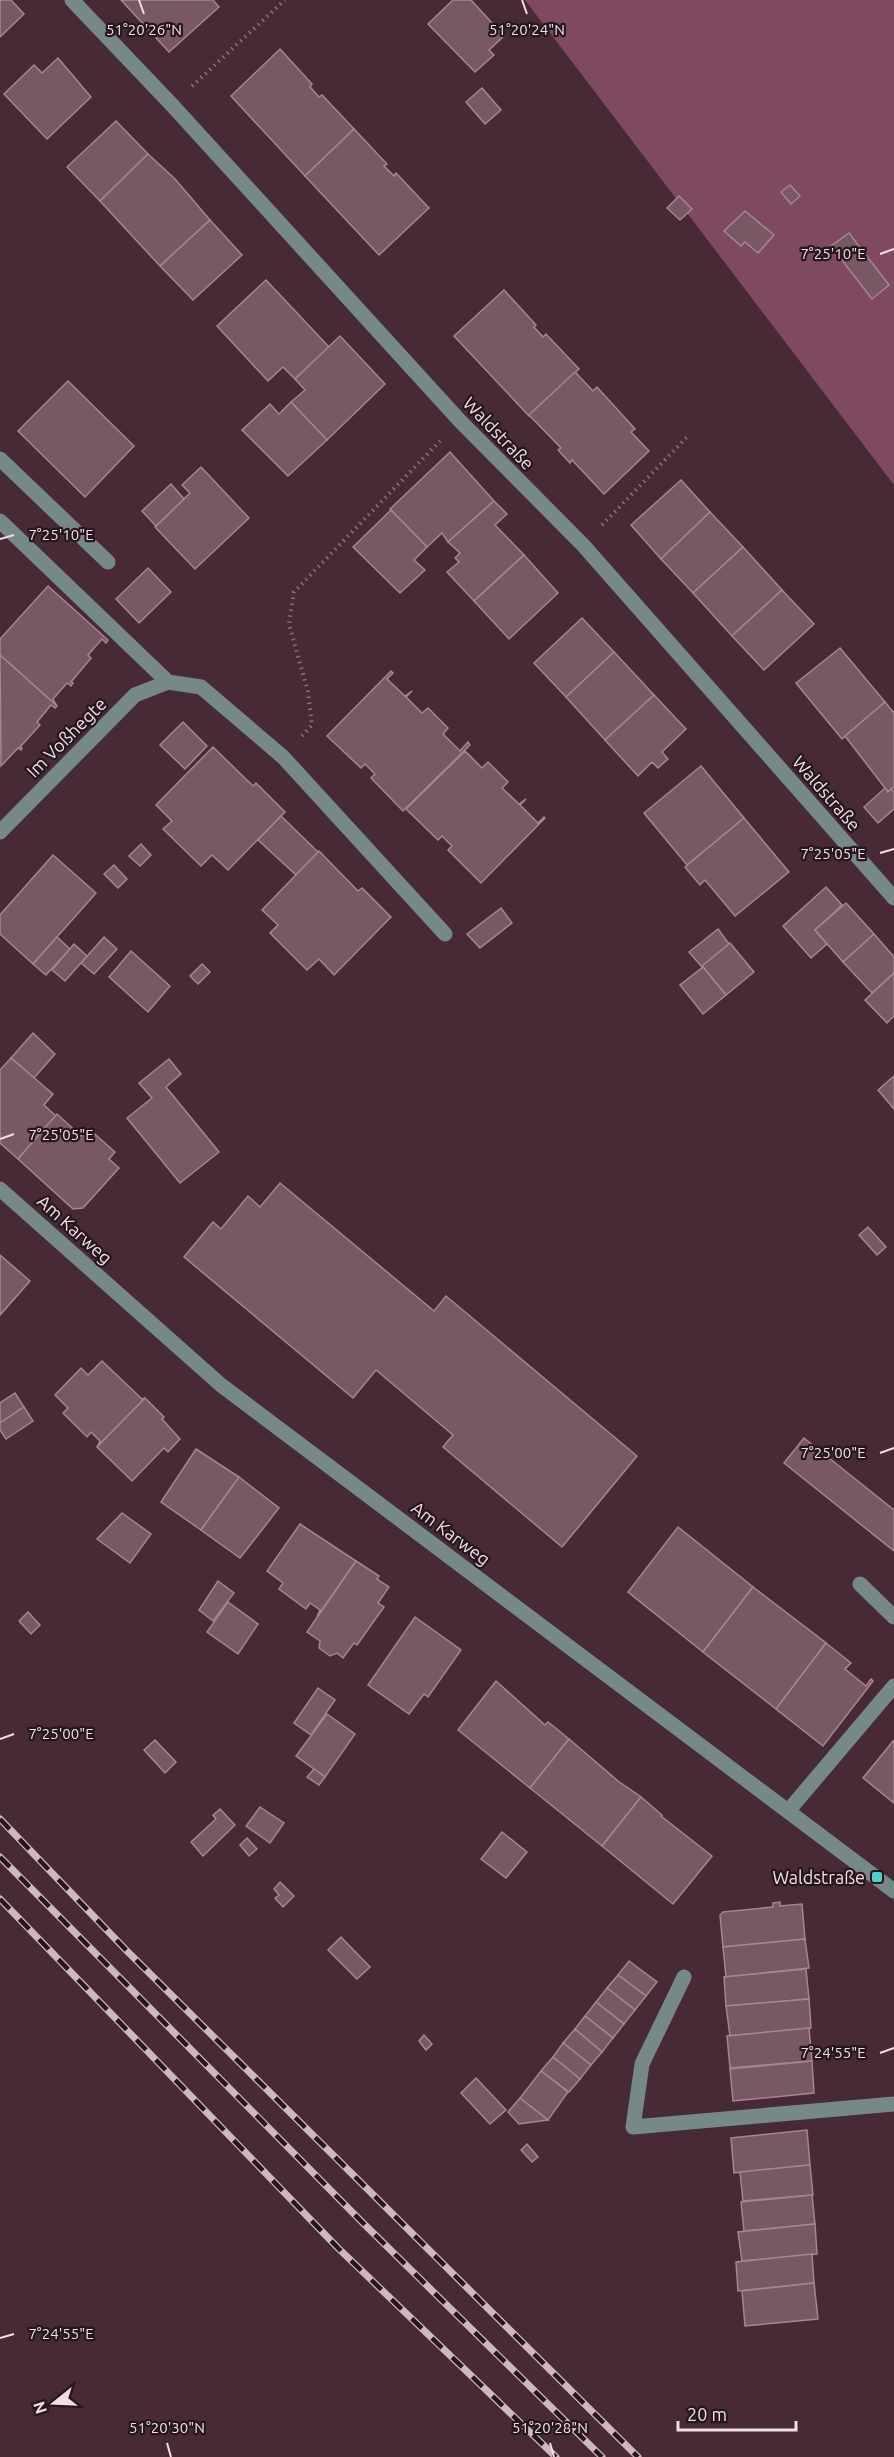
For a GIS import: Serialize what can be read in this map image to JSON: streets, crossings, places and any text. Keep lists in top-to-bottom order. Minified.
{"streets":{"street":["Waldstraße","Im Voßhegte","Am Karweg"]},"places":{"transit":["Waldstraße"]},"scale_bar":"20 m","north":"left","coordinates":["51°20'26\"N","51°20'24\"N","7°25'10\"E","7°25'05\"E","7°25'00\"E","7°24'55\"E","51°20'30\"N","51°20'28\"N"]}
